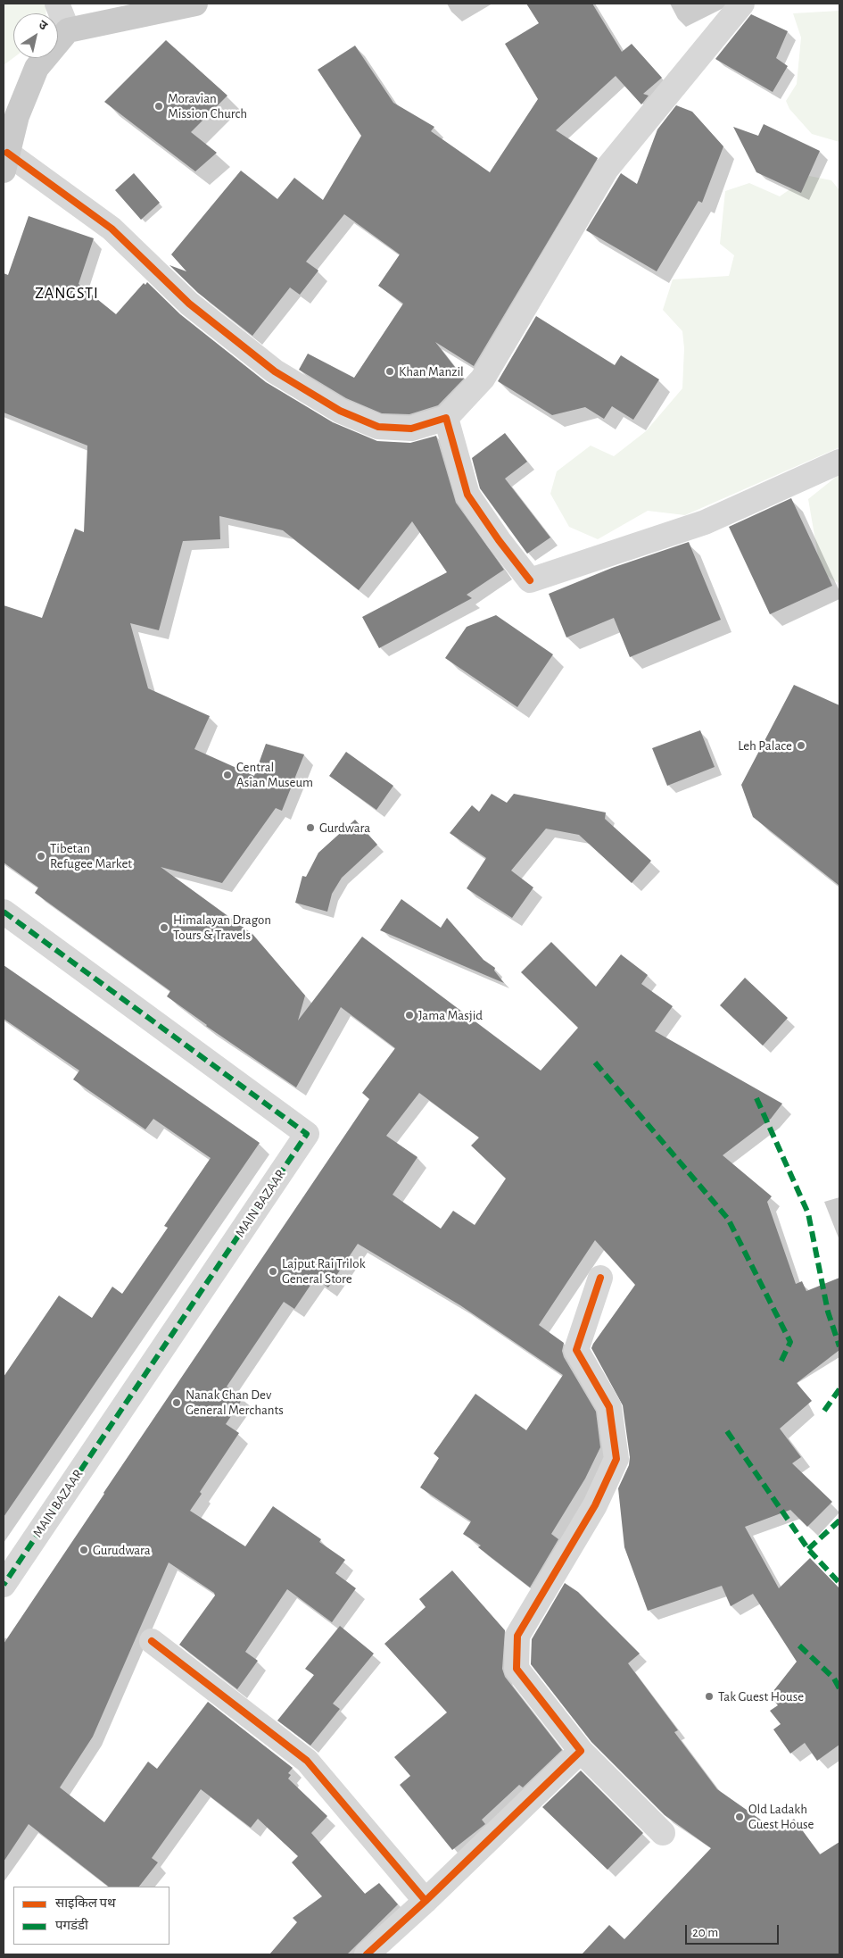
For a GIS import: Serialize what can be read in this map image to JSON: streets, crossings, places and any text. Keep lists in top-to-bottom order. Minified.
{"streets":{"street":["MAIN BAZAAR"]},"districts":["ZANGSTI"],"places":["Moravian Mission Church","Khan Manzil","Leh Palace","Central Asian Museum","Gurdwara","Tibetan Refugee Market","Himalayan Dragon Tours & Travels","Jama Masjid","Lajput Rai Trilok General Store","Nanak Chan Dev General Merchants","Gurudwara","Tak Guest House","Old Ladakh Guest House"],"legend":["साइकिल पथ","पगडंडी"],"scale_bar":"20 m","north":"top right"}
